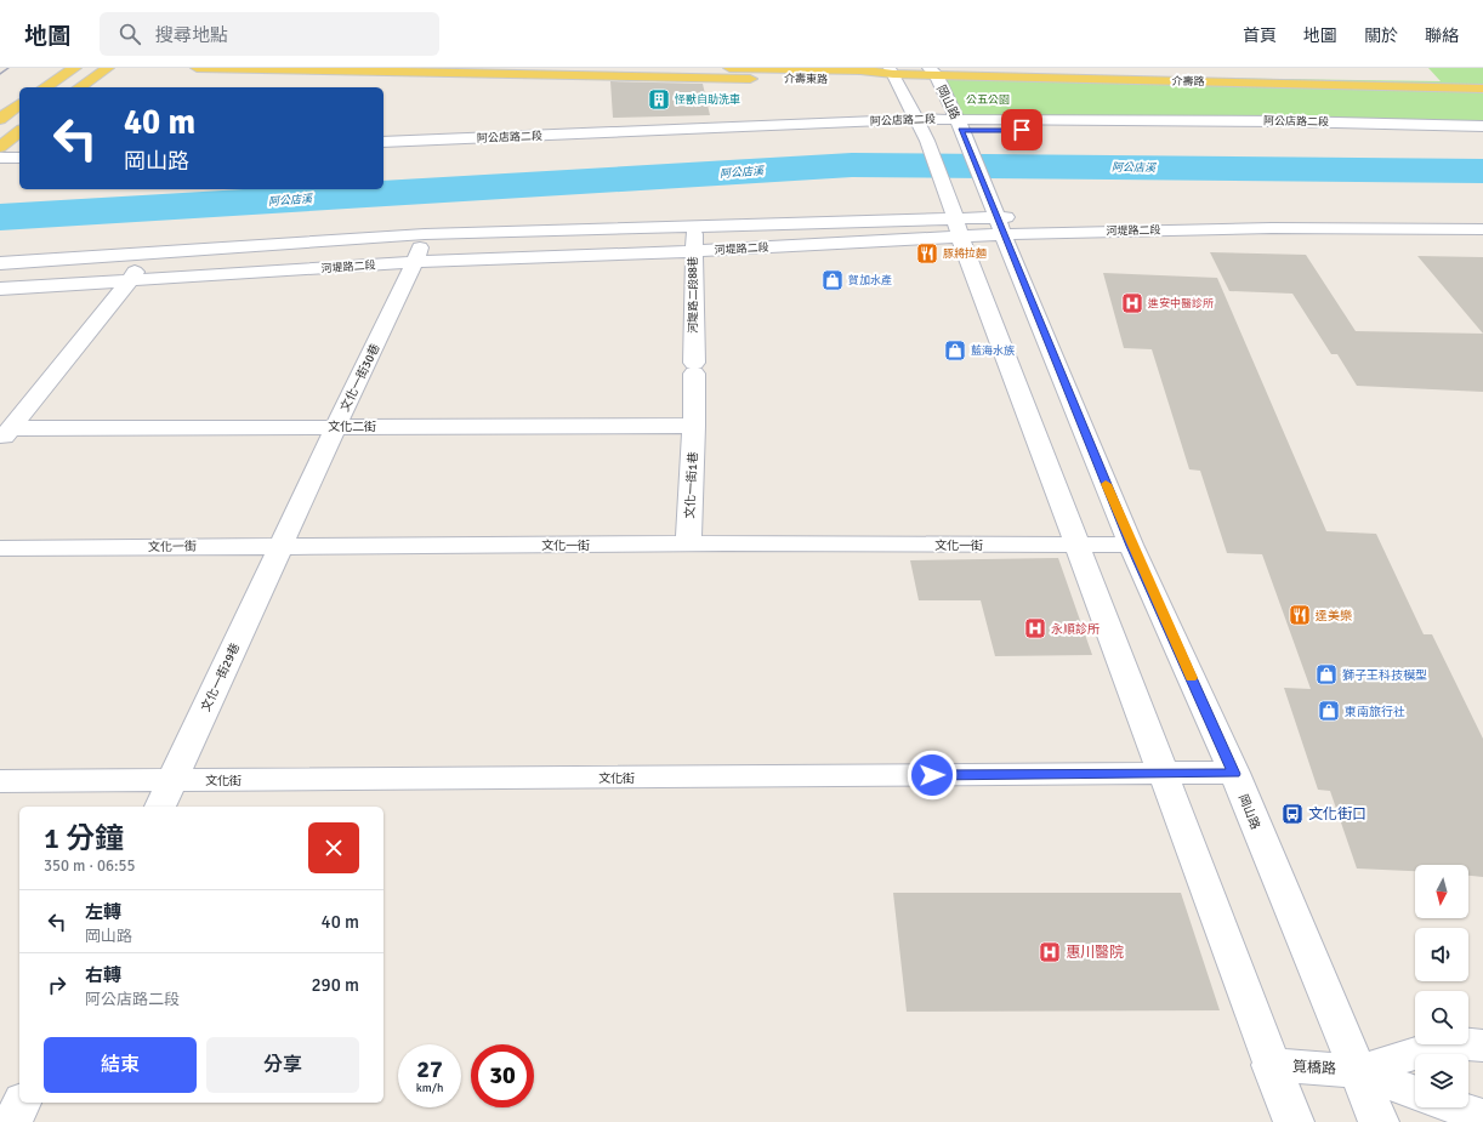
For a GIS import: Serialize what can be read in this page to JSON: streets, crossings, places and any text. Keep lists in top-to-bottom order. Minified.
{"streets":{"main road":["介壽東路","介壽路"],"street":["岡山路","阿公店路二段","河堤路二段","河堤路二段88巷","文化一街30巷","文化二街","文化一街1巷","文化一街","文化一街29巷","文化街","筧橋路"]},"crossings":[["介壽東路","介壽路"],["介壽路","岡山路"],["岡山路","阿公店路二段"],["岡山路","河堤路二段"],["岡山路","文化一街"],["岡山路","文化街"],["岡山路","筧橋路"],["河堤路二段","河堤路二段88巷"],["河堤路二段","文化一街30巷"],["河堤路二段88巷","文化二街"],["河堤路二段88巷","文化一街1巷"],["文化一街30巷","文化二街"],["文化一街30巷","文化一街"],["文化一街30巷","文化一街29巷"],["文化二街","文化一街1巷"],["文化一街1巷","文化一街"],["文化一街","文化一街29巷"],["文化一街29巷","文化街"]],"water":["阿公店溪"],"parks":["公五公園"],"places":{"building":["怪獸自助洗車"],"restaurant":["豚將拉麵","達美樂"],"shop":["賀加水產","藍海水族","獅子王科技模型","東南旅行社"],"hospital":["進安中醫診所","永順診所","惠川醫院"],"bus stop":["文化街口"]},"north":"bottom","page":{"header":"地圖","search":"搜尋地點","nav":["首頁","地圖","關於","聯絡"],"turn":["40 m","岡山路"],"heading":["1 分鐘","350 m · 06:55"],"list":[{"name":"左轉","note":"岡山路","value":"40 m"},{"name":"右轉","note":"阿公店路二段","value":"290 m"}],"buttons":["結束","分享"],"speed":"27 km/h","limit":"30"}}
